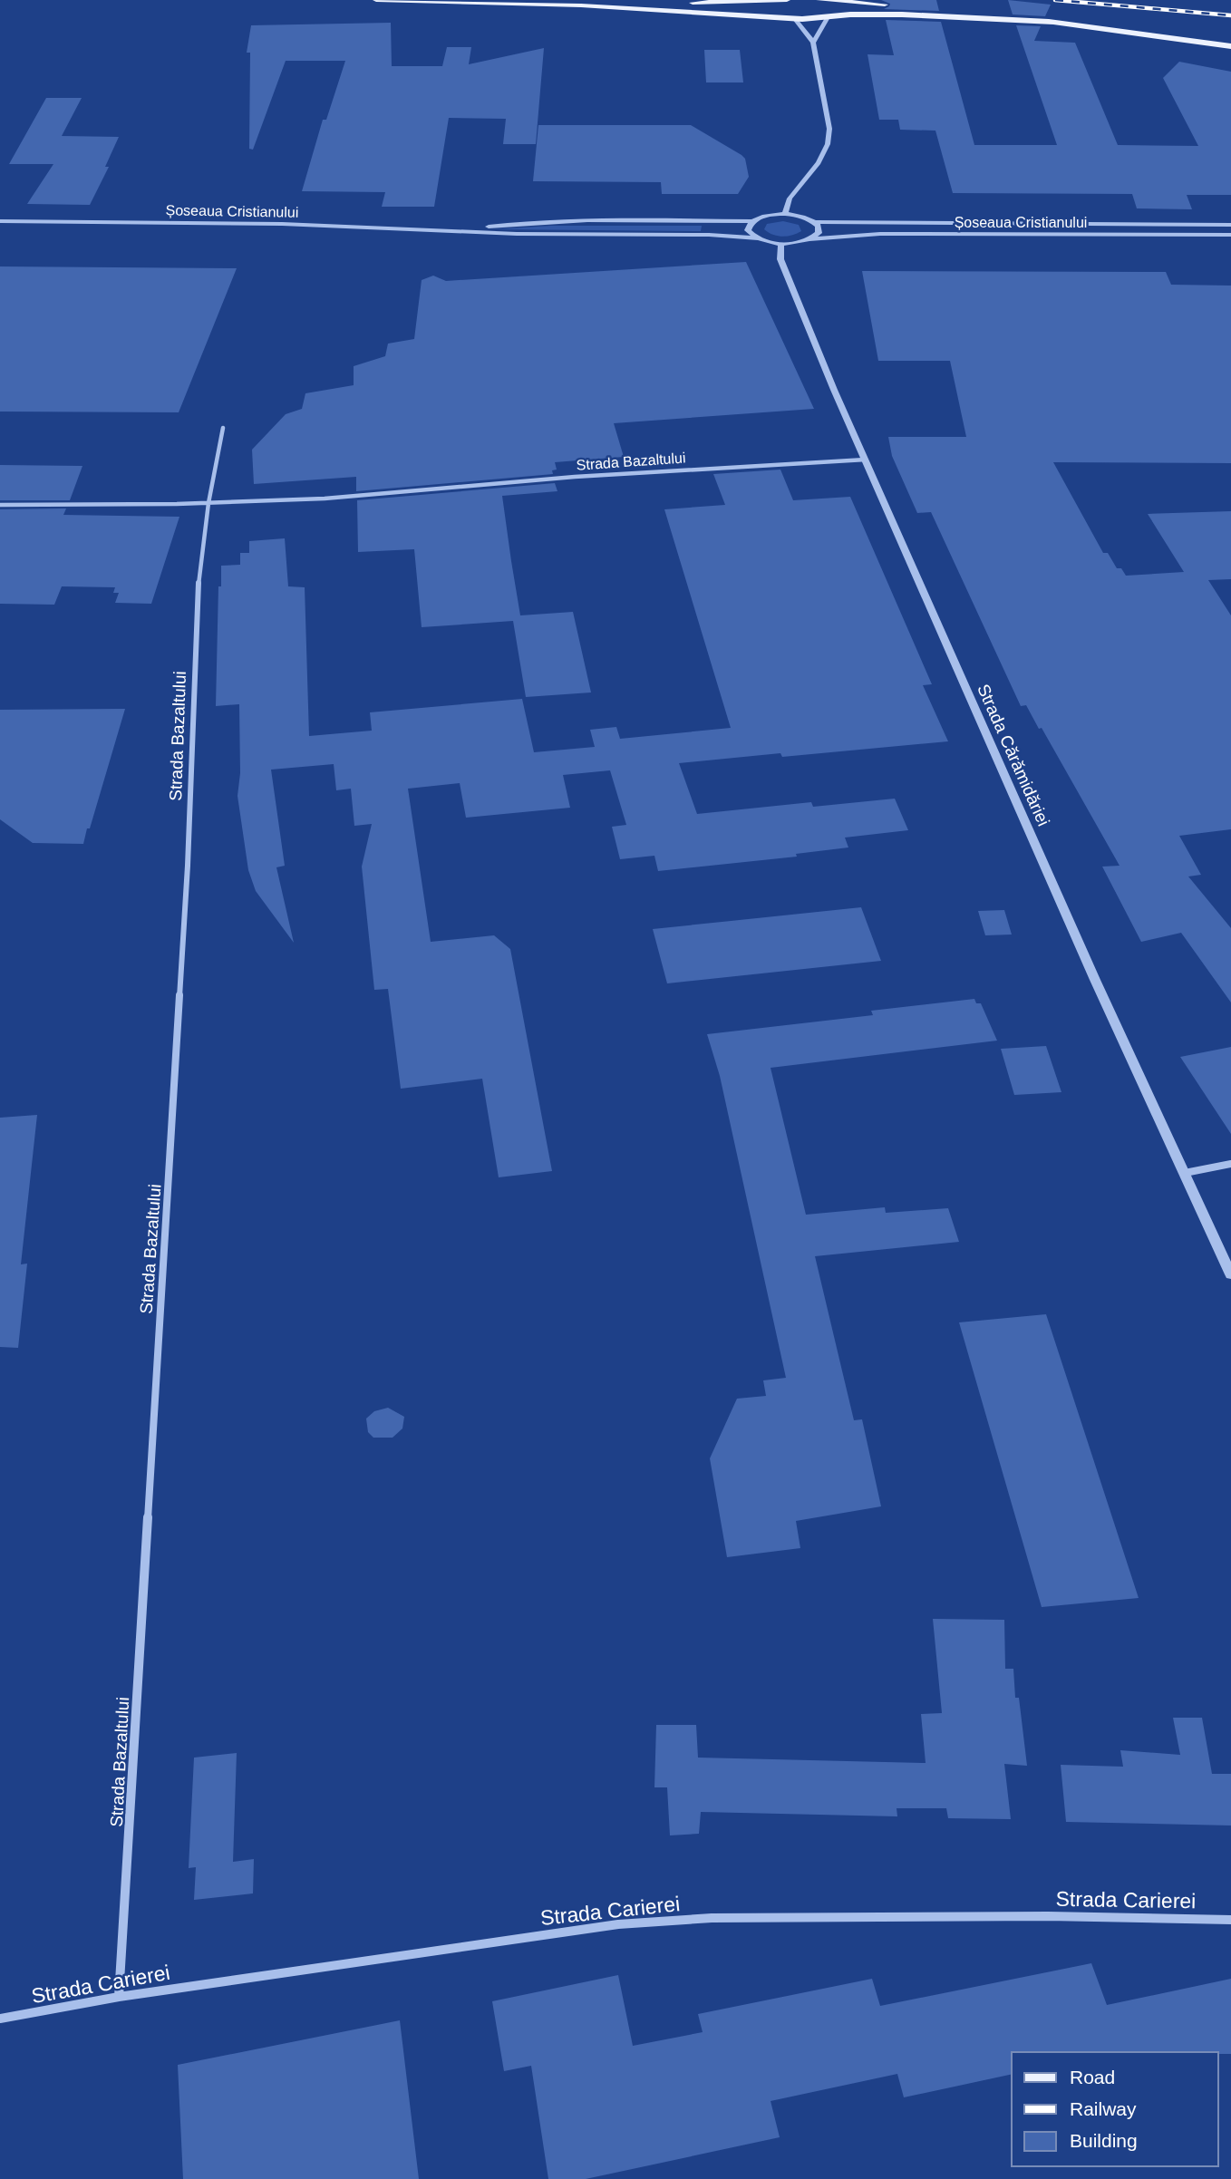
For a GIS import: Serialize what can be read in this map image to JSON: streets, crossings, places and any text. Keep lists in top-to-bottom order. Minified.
{"streets":{"street":["Șoseaua Cristianului","Strada Bazaltului","Strada Cărămidăriei","Strada Carierei"]},"crossings":[["Șoseaua Cristianului","Strada Cărămidăriei"],["Strada Bazaltului","Strada Cărămidăriei"],["Strada Bazaltului","Strada Carierei"]],"legend":["Road","Railway","Building"]}
